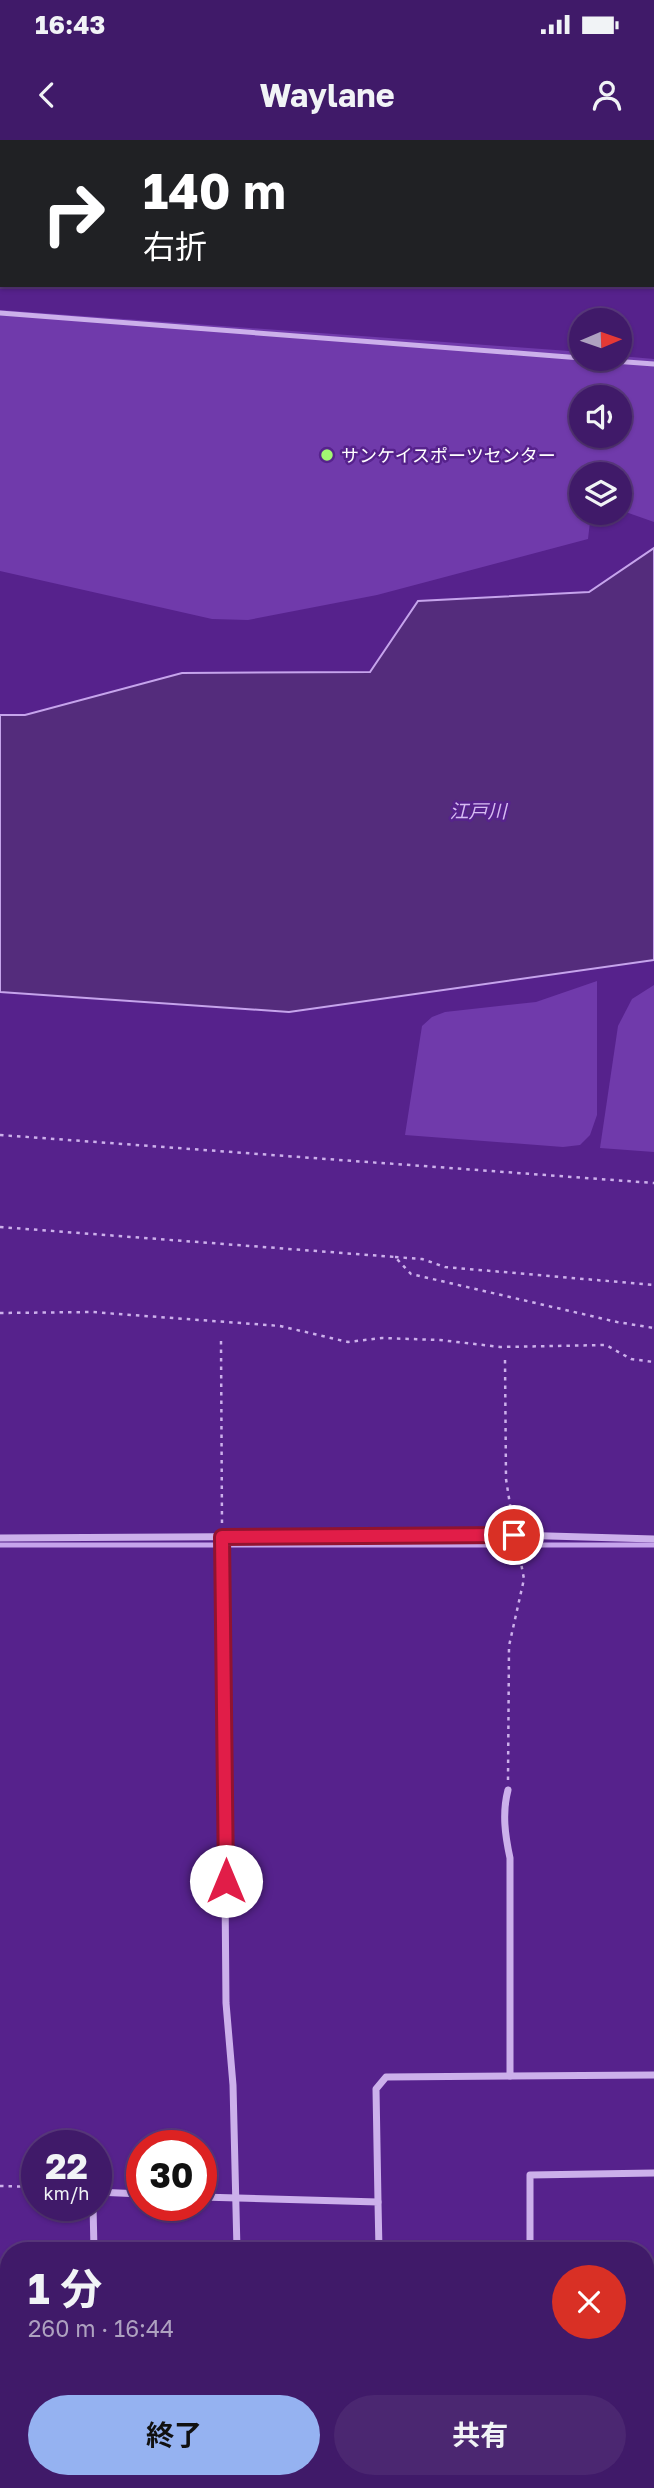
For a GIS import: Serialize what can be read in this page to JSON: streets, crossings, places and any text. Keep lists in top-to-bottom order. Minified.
{"water":["江戸川"],"places":["サンケイスポーツセンター"],"north":"right","page":{"status":"16:43","header":"Waylane","turn":["140 m","右折"],"speed":"22 km/h","limit":"30","heading":["1 分","260 m · 16:44"],"buttons":["終了","共有"]}}
